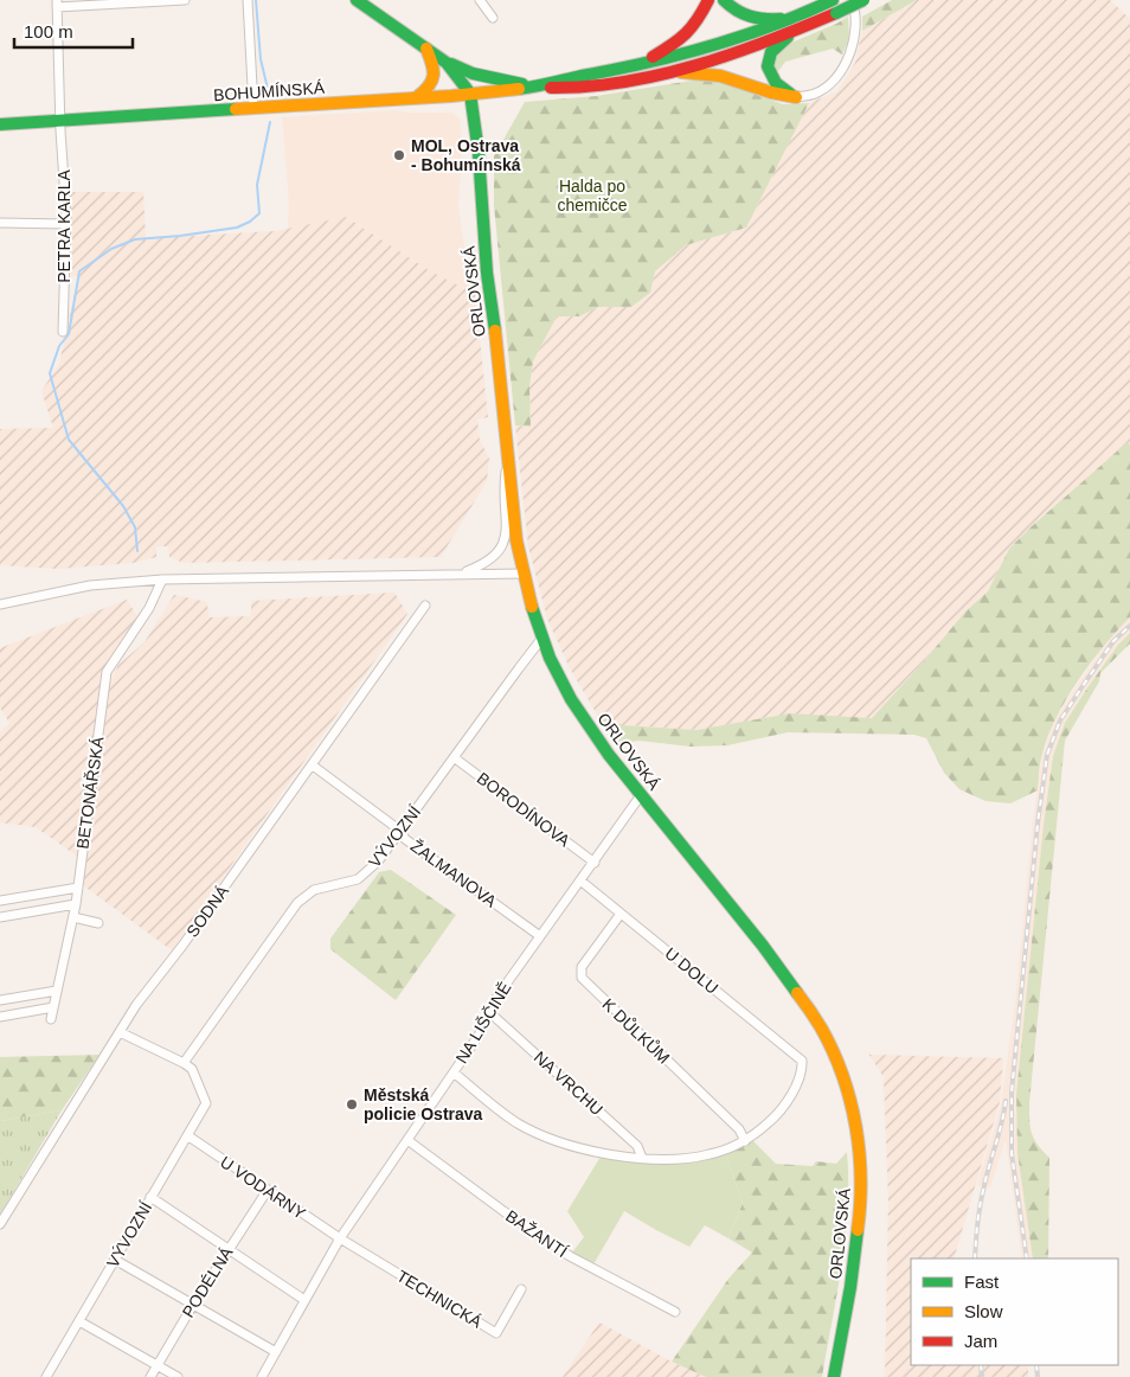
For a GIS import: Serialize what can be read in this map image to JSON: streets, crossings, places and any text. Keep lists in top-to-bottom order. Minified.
{"streets":{"main road":["BOHUMÍNSKÁ","ORLOVSKÁ"],"street":["PETRA KARLA","BETONÁŘSKÁ","BORODÍNOVA","VÝVOZNÍ","ŽALMANOVA","SODNÁ","U DOLU","NA LIŠČINĚ","K DŮLKŮM","NA VRCHU","U VODÁRNY","BAŽANTÍ","PODÉLNÁ","TECHNICKÁ"]},"crossings":[["BOHUMÍNSKÁ","PETRA KARLA"],["BOHUMÍNSKÁ","ORLOVSKÁ"],["ORLOVSKÁ","VÝVOZNÍ"],["ORLOVSKÁ","NA LIŠČINĚ"],["BORODÍNOVA","VÝVOZNÍ"],["BORODÍNOVA","NA LIŠČINĚ"],["VÝVOZNÍ","ŽALMANOVA"],["VÝVOZNÍ","U VODÁRNY"],["ŽALMANOVA","SODNÁ"],["ŽALMANOVA","NA LIŠČINĚ"],["U DOLU","NA LIŠČINĚ"],["U DOLU","K DŮLKŮM"],["NA LIŠČINĚ","NA VRCHU"],["NA LIŠČINĚ","U VODÁRNY"],["NA LIŠČINĚ","BAŽANTÍ"],["NA LIŠČINĚ","TECHNICKÁ"],["U VODÁRNY","PODÉLNÁ"],["U VODÁRNY","TECHNICKÁ"]],"parks":["Halda po chemičce"],"places":["MOL, Ostrava - Bohumínská","Městská policie Ostrava"],"legend":["Fast","Slow","Jam"],"scale_bar":"100 m"}
